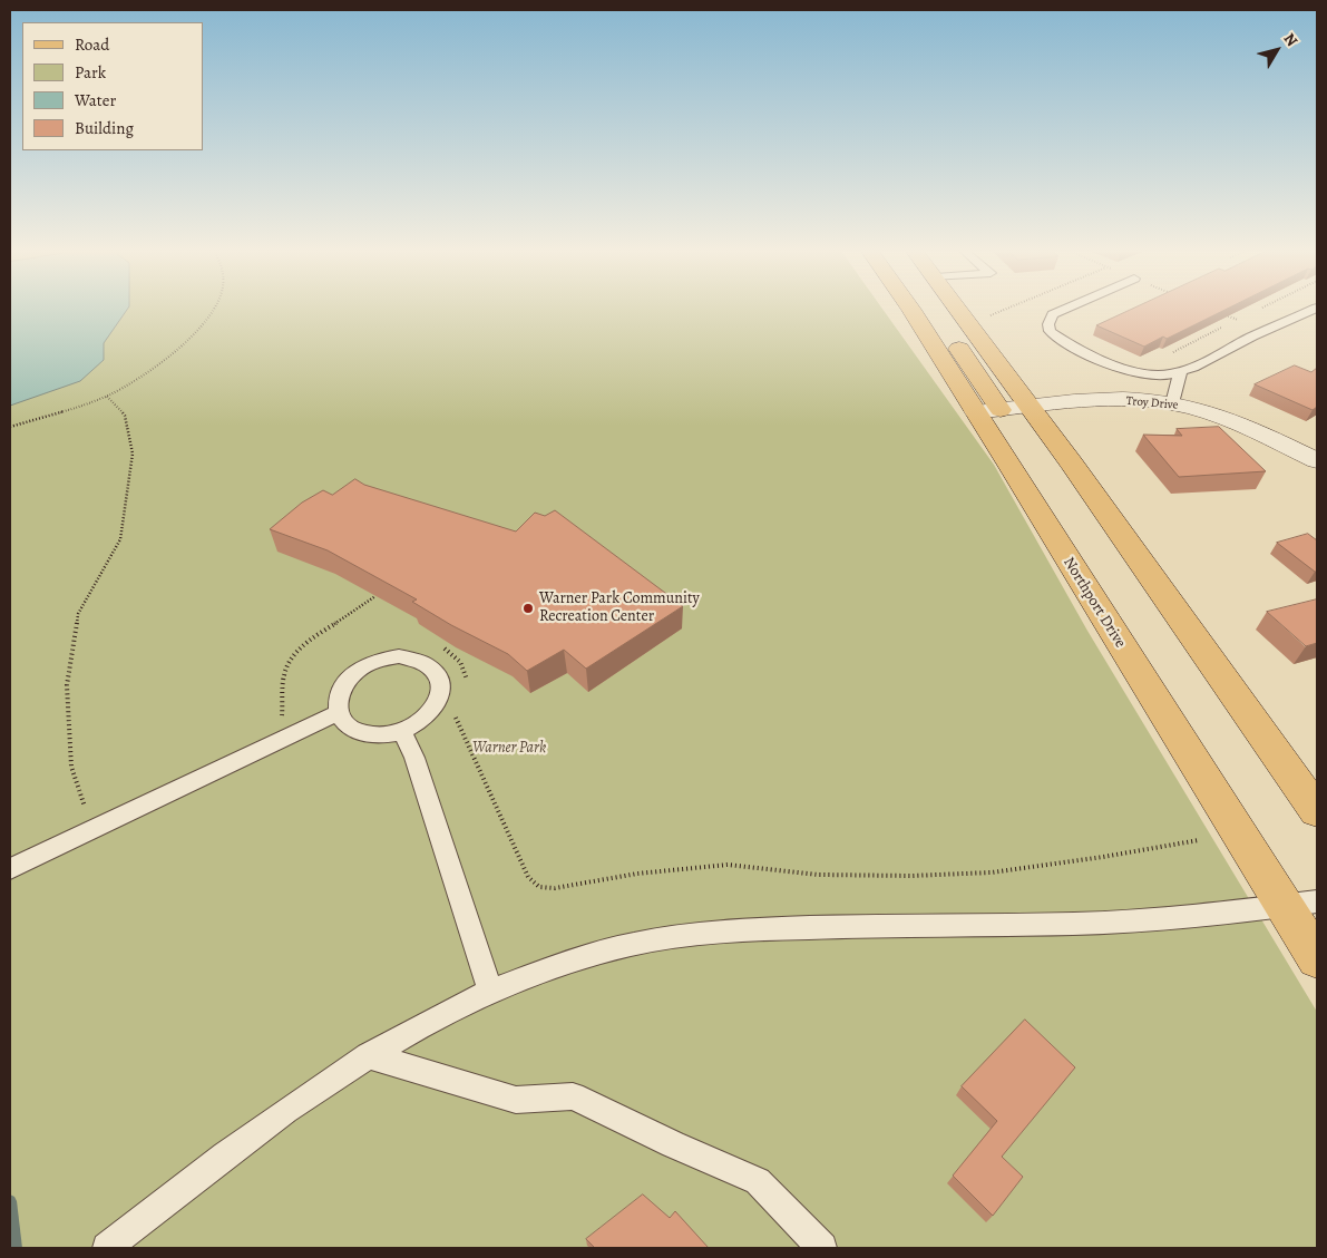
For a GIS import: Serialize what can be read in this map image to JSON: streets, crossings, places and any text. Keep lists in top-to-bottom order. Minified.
{"streets":{"main road":["Northport Drive"],"street":["Troy Drive"]},"crossings":[["Troy Drive","Northport Drive"]],"parks":["Warner Park"],"places":["Warner Park Community Recreation Center"],"legend":["Road","Park","Water","Building"],"north":"top right"}
